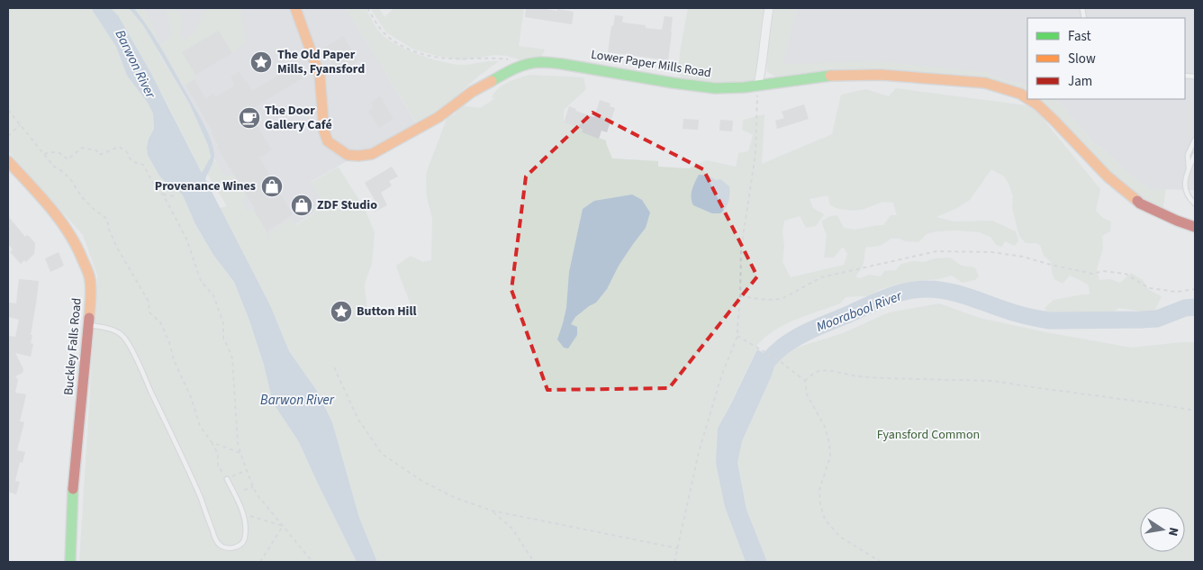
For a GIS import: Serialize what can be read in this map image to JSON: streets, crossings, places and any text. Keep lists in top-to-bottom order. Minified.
{"streets":{"street":["Lower Paper Mills Road","Buckley Falls Road"]},"water":["Barwon River","Moorabool River"],"parks":["Fyansford Common"],"places":{"place":["The Old Paper Mills, Fyansford","Button Hill"],"cafe":["The Door Gallery Café"],"shop":["Provenance Wines","ZDF Studio"]},"legend":["Fast","Slow","Jam"],"north":"right"}
